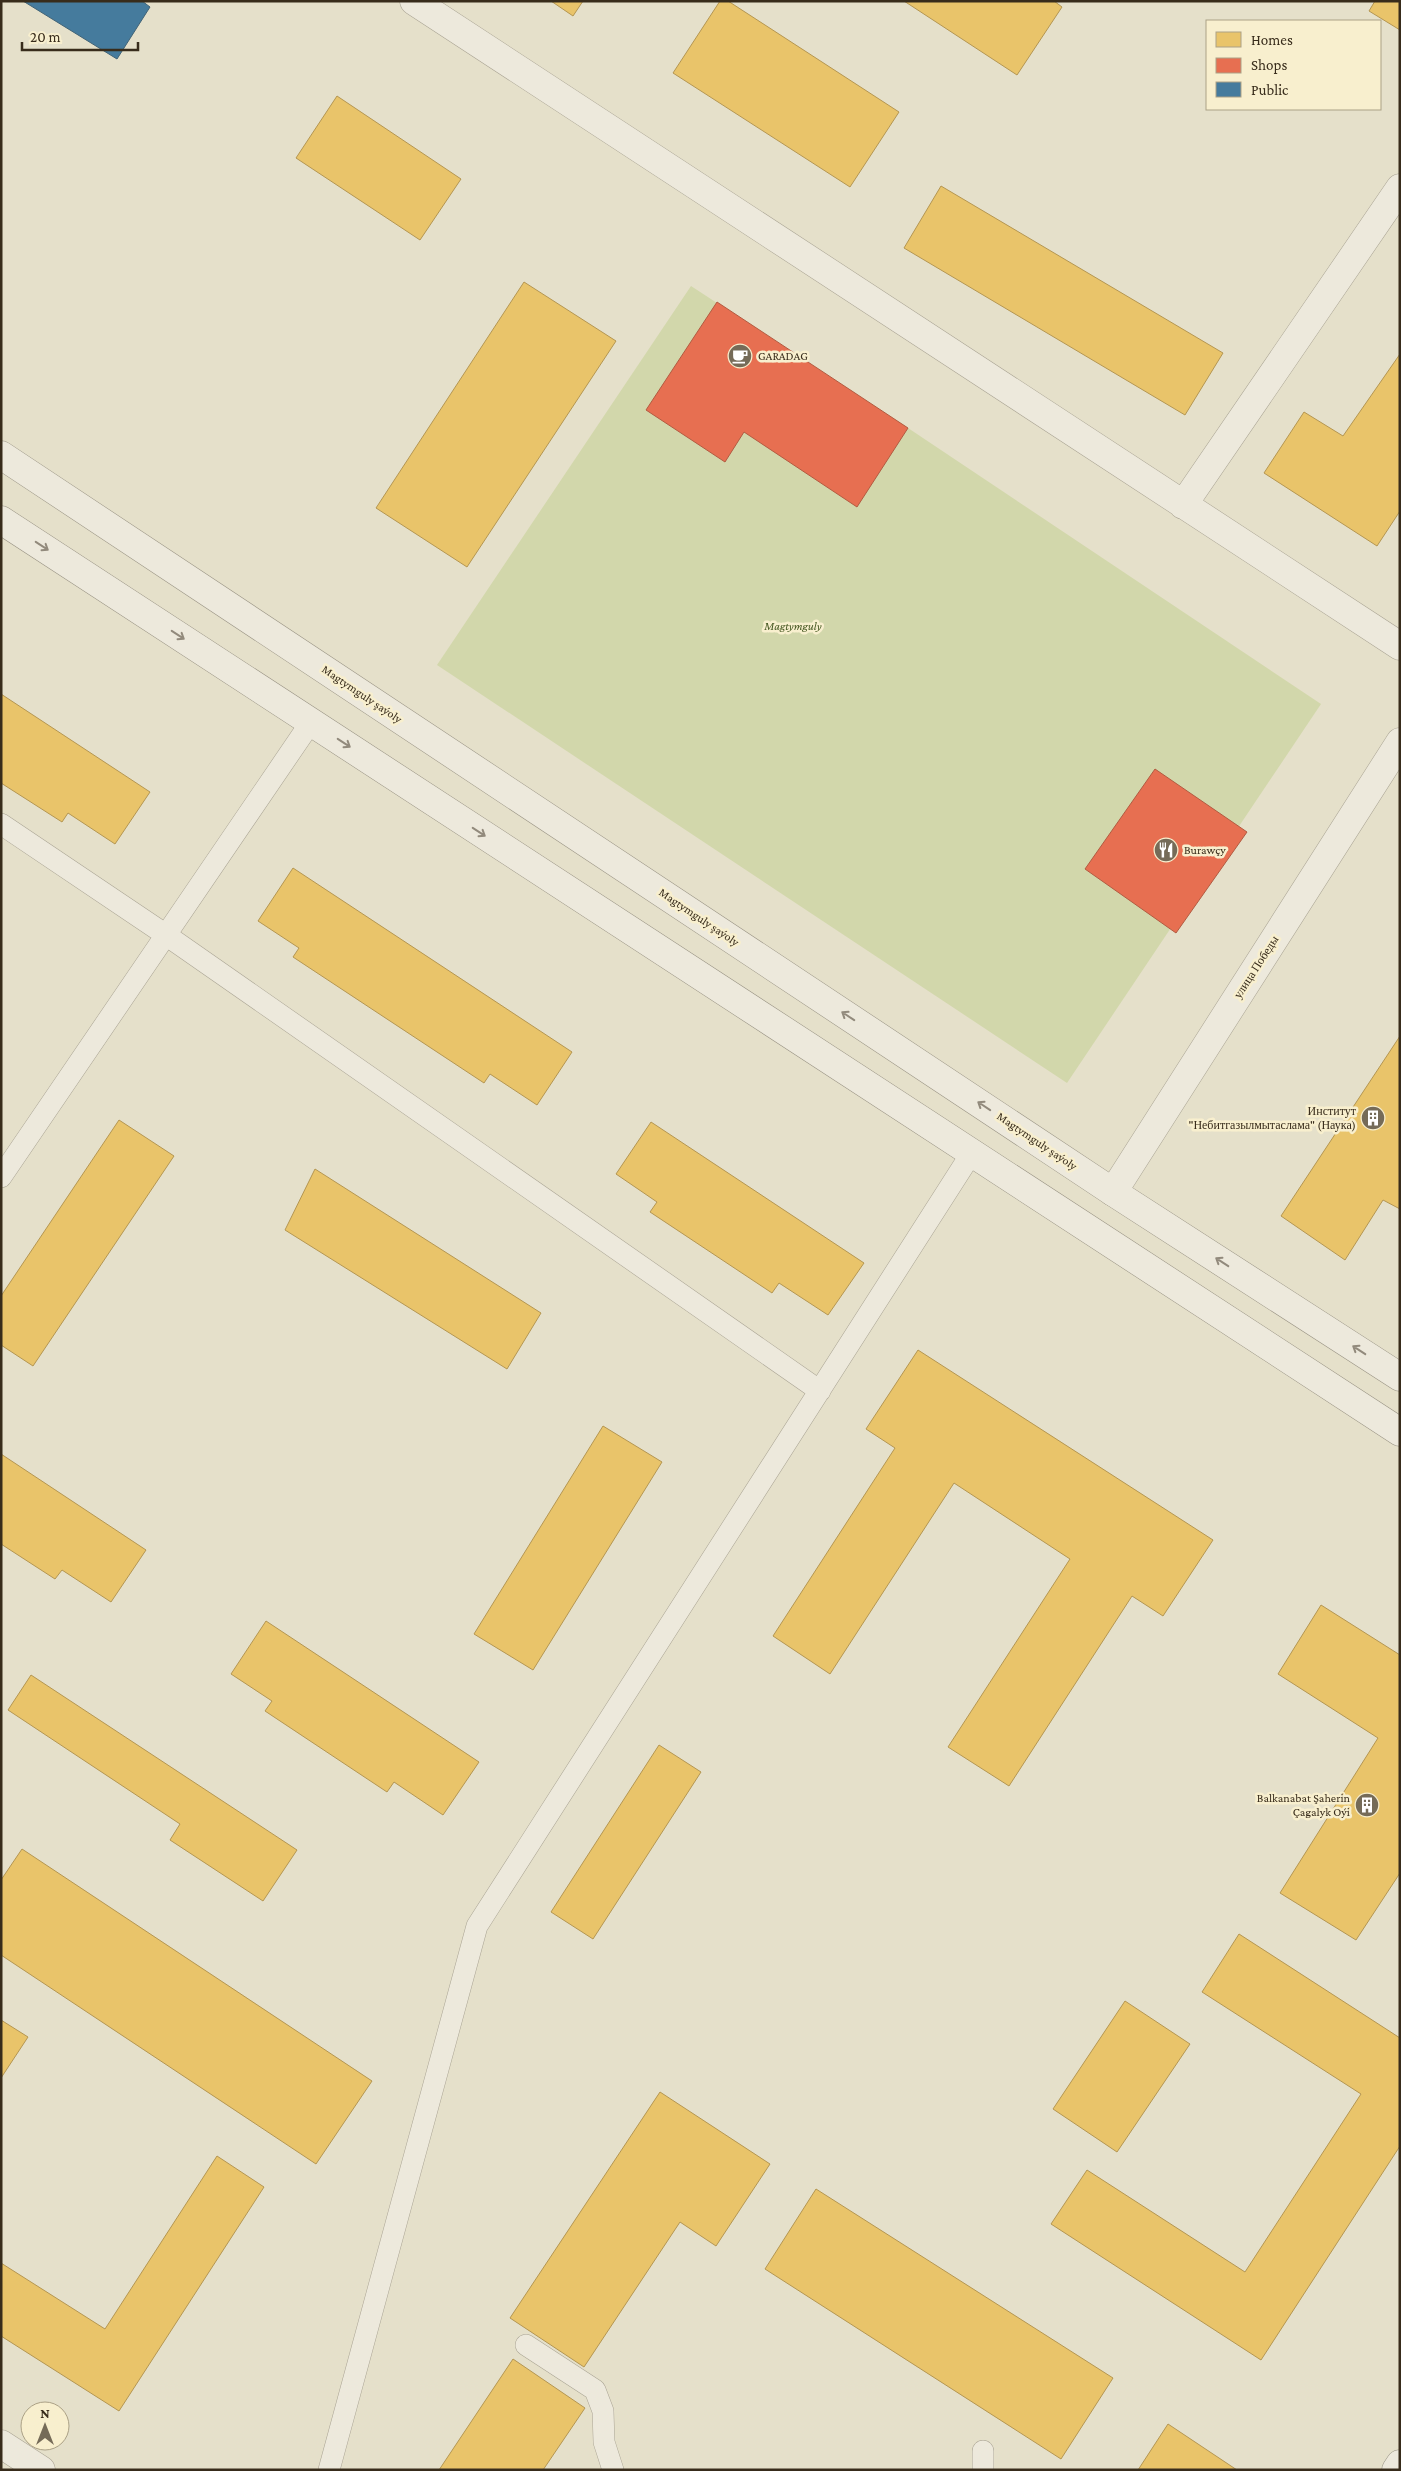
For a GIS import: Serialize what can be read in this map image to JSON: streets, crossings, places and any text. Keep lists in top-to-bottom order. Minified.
{"streets":{"street":["Magtymguly şaýoly","улица Победы"]},"crossings":[["Magtymguly şaýoly","улица Победы"]],"parks":["Magtymguly"],"places":{"cafe":["GARADAG"],"restaurant":["Burawçy"],"building":["Институт \"Небитгазылмытаслама\" (Наука)","Balkanabat Şaherin Çagalyk Oýi"]},"legend":["Homes","Shops","Public"],"scale_bar":"20 m","north":"top"}
